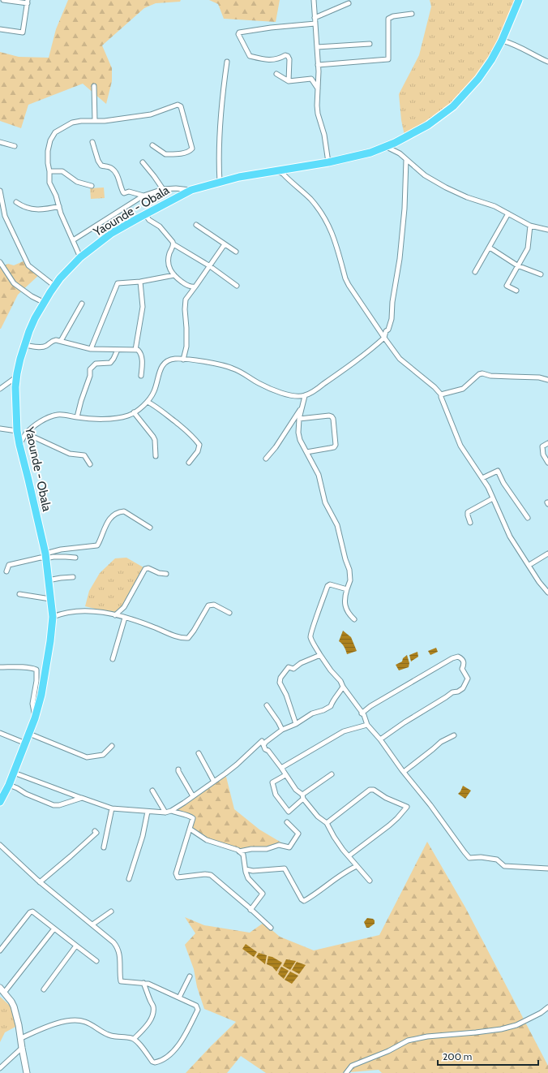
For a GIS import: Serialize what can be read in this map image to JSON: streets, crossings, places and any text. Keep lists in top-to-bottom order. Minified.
{"streets":{"highway":["Yaounde - Obala"]},"scale_bar":"200 m"}
